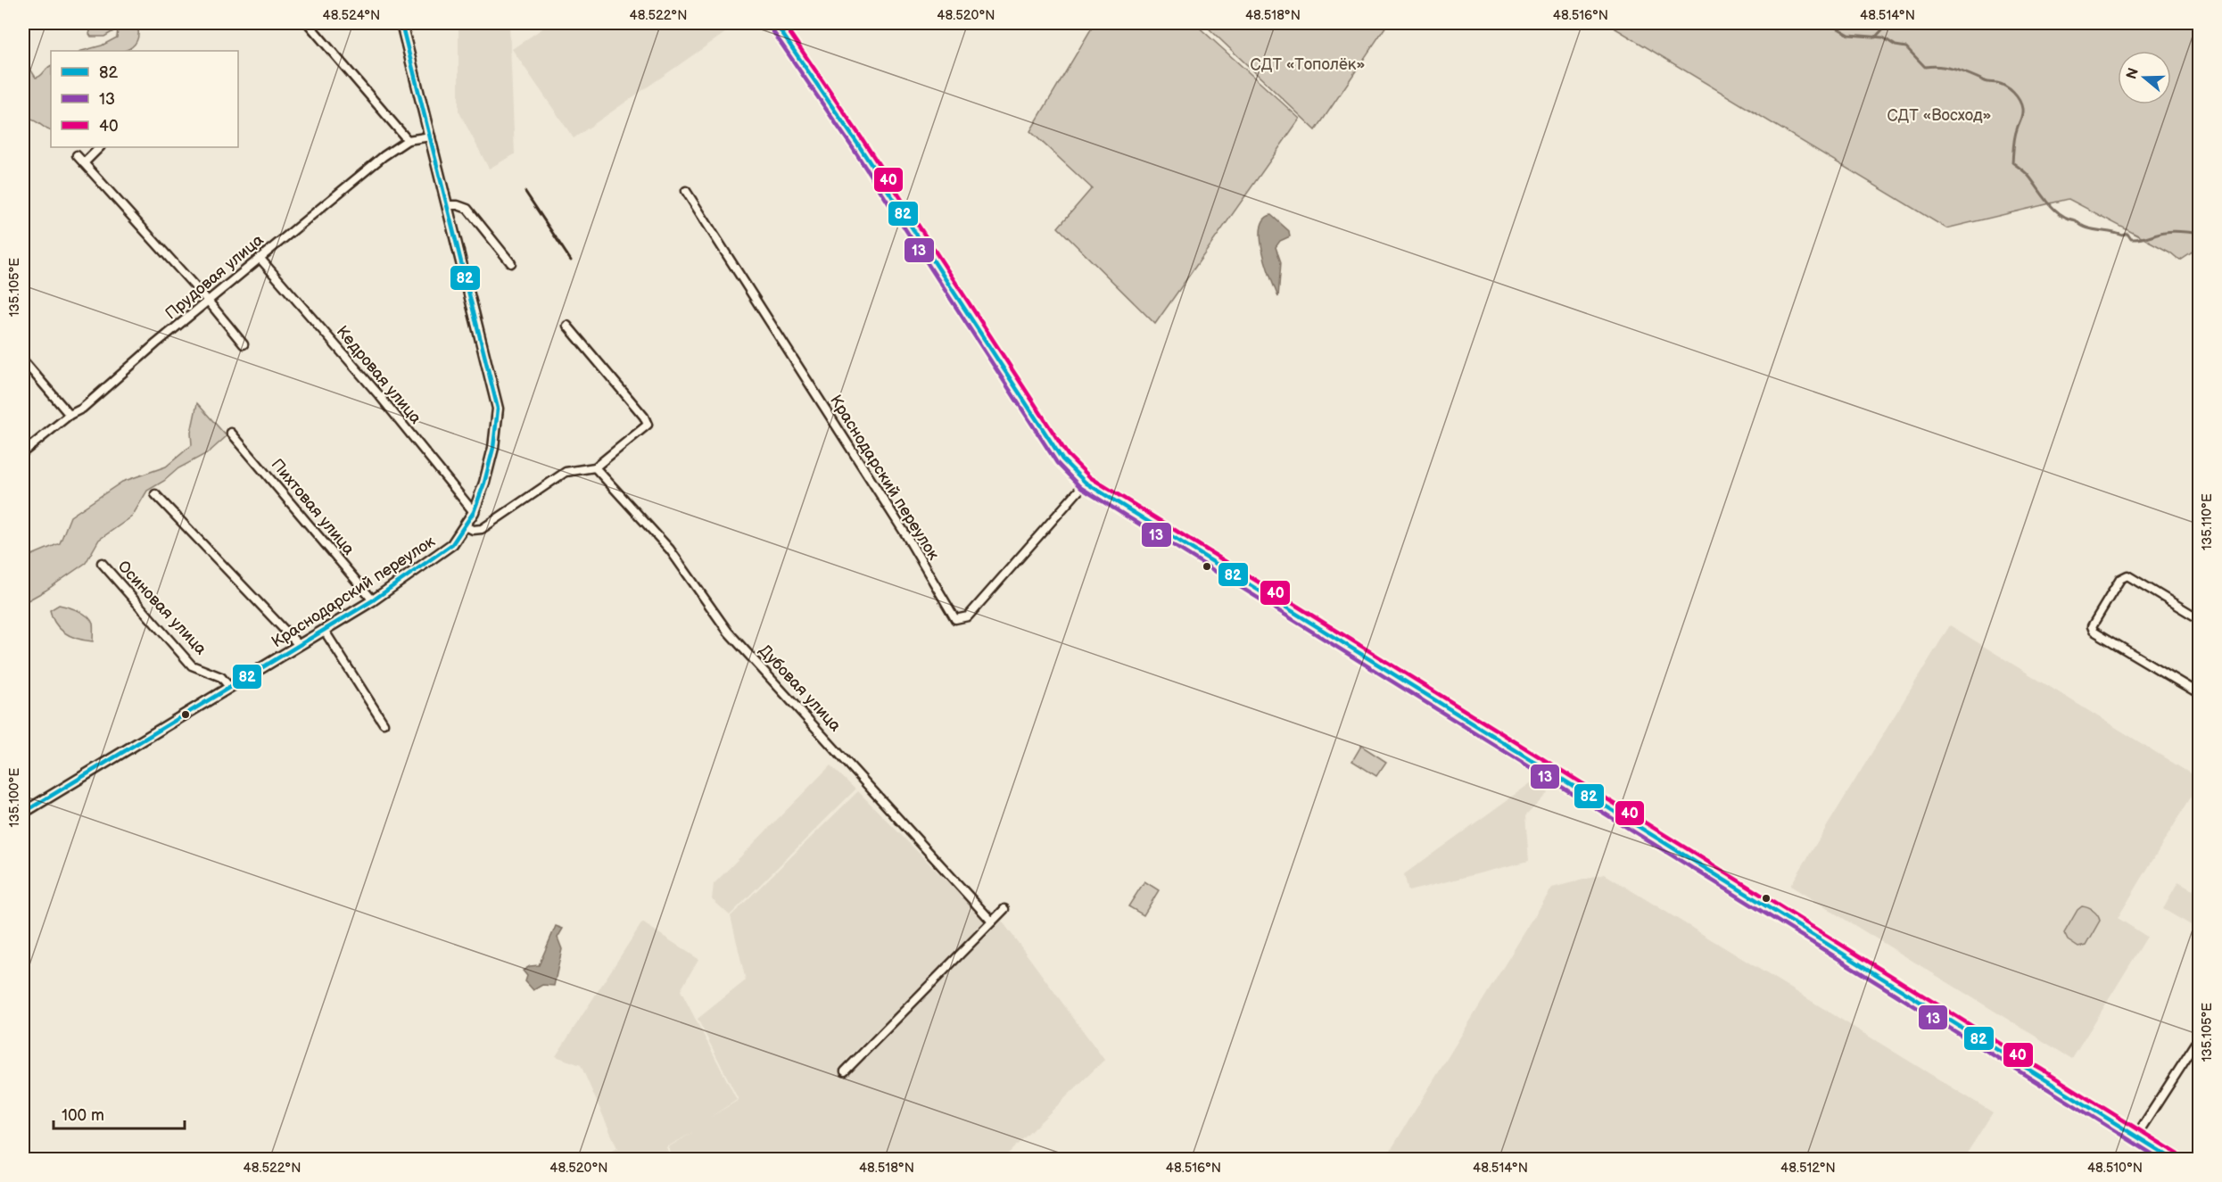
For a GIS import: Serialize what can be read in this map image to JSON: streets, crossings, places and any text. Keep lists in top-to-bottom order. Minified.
{"streets":{"street":["Прудовая улица","Кедровая улица","Краснодарский переулок","Пихтовая улица","Осиновая улица","Дубовая улица"]},"crossings":[["Прудовая улица","Кедровая улица"],["Прудовая улица","Краснодарский переулок"],["Кедровая улица","Краснодарский переулок"],["Краснодарский переулок","Пихтовая улица"],["Краснодарский переулок","Осиновая улица"]],"parks":["СДТ «Тополёк»","СДТ «Восход»"],"lines":["transit line 82","transit line 40","transit line 13"],"legend":["82","13","40"],"scale_bar":"100 m","north":"left","coordinates":["48.524°N","48.522°N","48.520°N","48.518°N","48.516°N","48.514°N","135.105°E","135.110°E","135.100°E","48.512°N","48.510°N"]}
